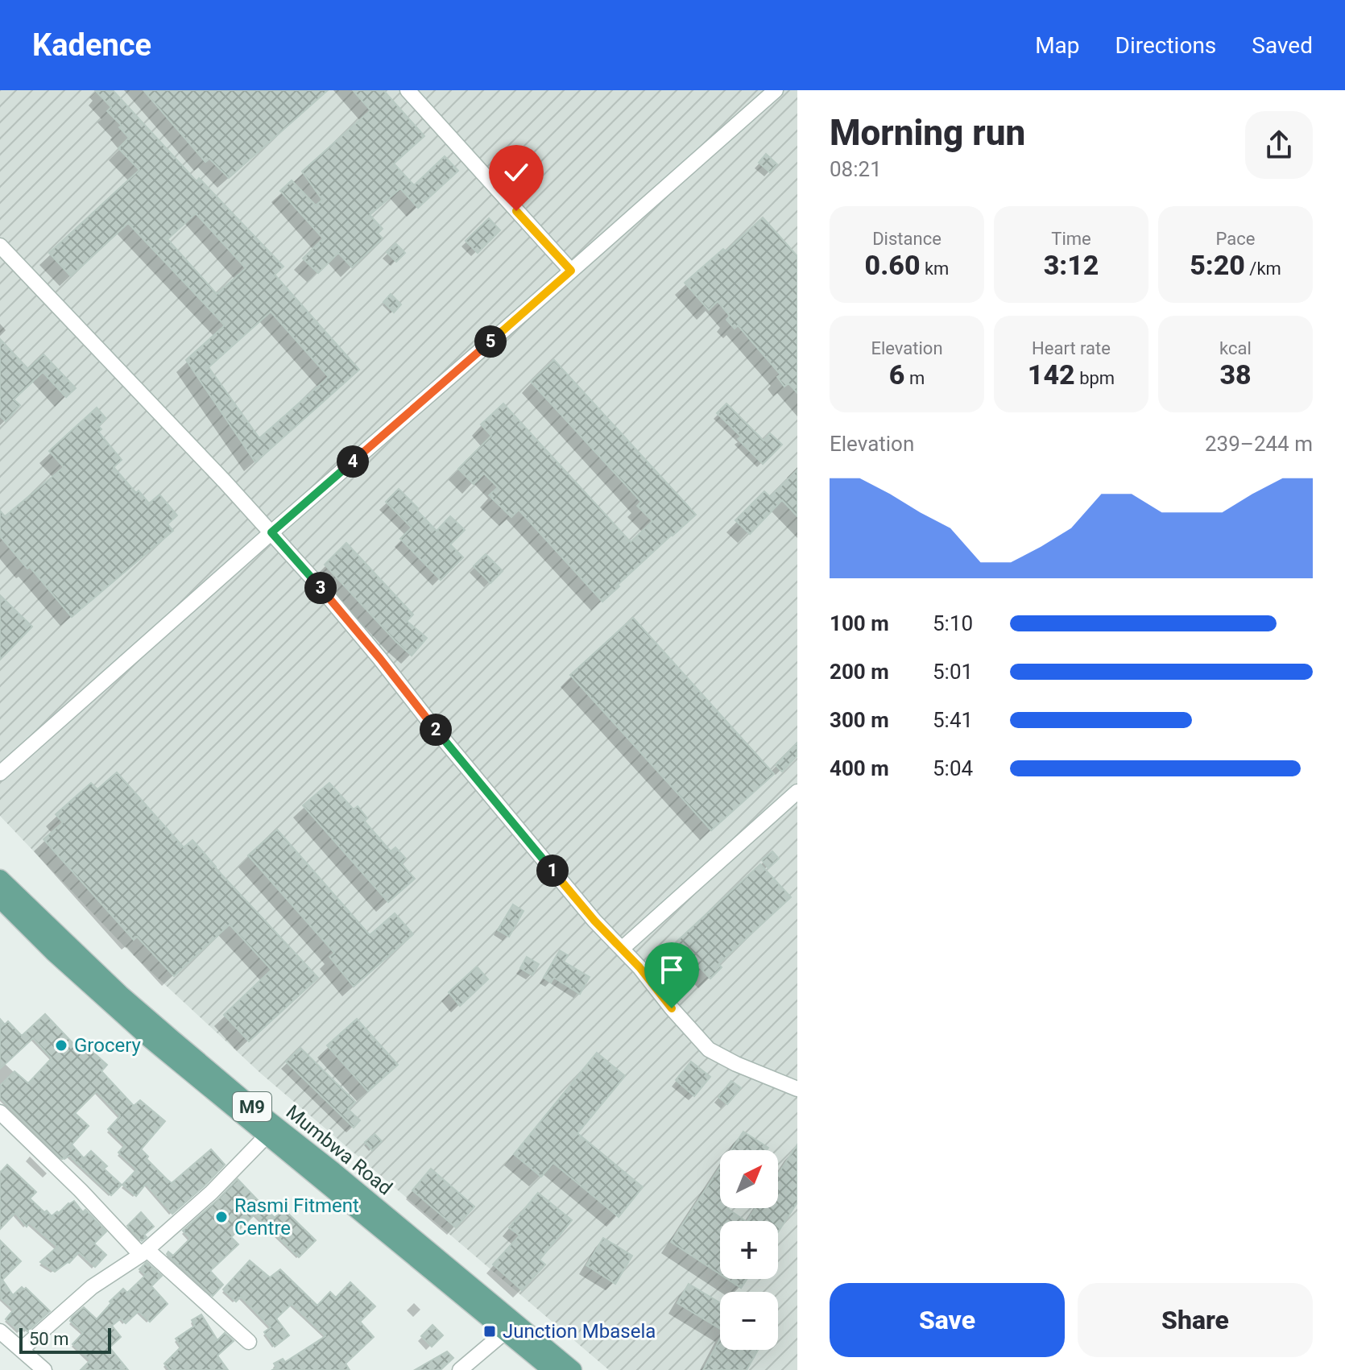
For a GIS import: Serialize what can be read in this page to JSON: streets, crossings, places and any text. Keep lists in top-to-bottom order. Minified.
{"streets":{"main road":["M9","Mumbwa Road"]},"places":{"other":["Grocery","Rasmi Fitment Centre"],"transit":["Junction Mbasela"]},"scale_bar":"50 m","north":"top right","page":{"header":"Kadence","nav":["Map","Directions","Saved"],"heading":["Morning run","08:21"],"stats":[["Distance","0.60 km"],["Time","3:12"],["Pace","5:20 /km"],["Elevation","6 m"],["Heart rate","142 bpm"],["kcal","38"]],"pins":["5","4","3","2","1"],"chart":["Elevation","239–244 m"],"list":[{"name":"100 m","note":"5:10"},{"name":"200 m","note":"5:01"},{"name":"300 m","note":"5:41"},{"name":"400 m","note":"5:04"}],"map_buttons":["+","−"],"buttons":["Save","Share"],"scale":"50 m"}}
